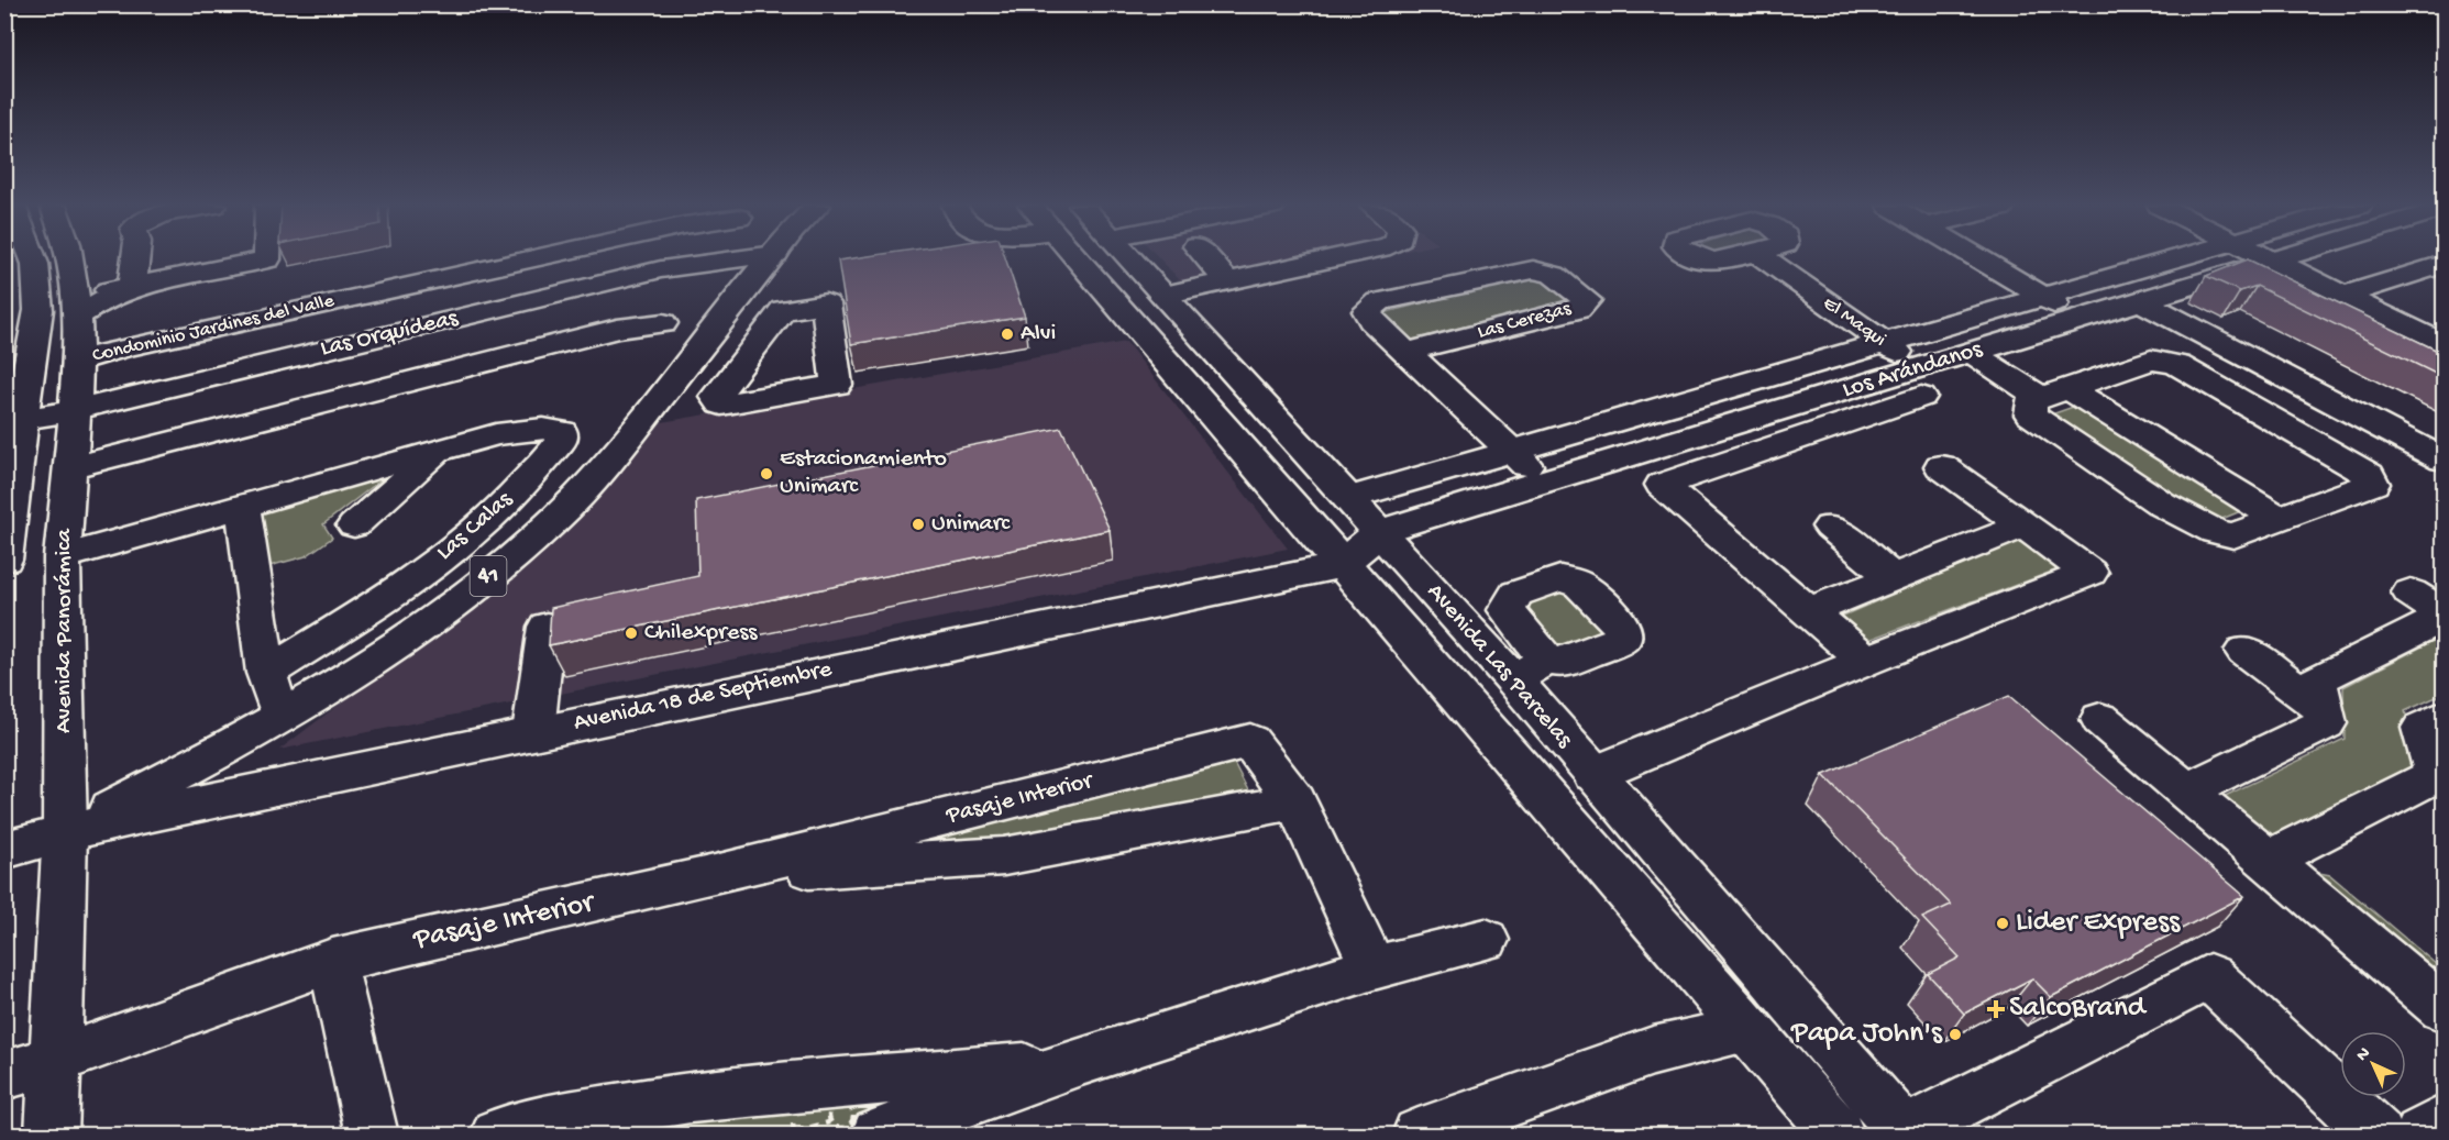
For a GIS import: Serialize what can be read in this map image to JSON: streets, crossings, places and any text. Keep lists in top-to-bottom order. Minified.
{"streets":{"street":["Las Cerezas","El Maqui","Condominio Jardines del Valle","Las Orquídeas","Los Arándanos","Las Calas","41","Avenida Panorámica","Avenida Las Parcelas","Avenida 18 de Septiembre","Pasaje Interior"]},"crossings":[["Las Cerezas","Los Arándanos"],["El Maqui","Los Arándanos"],["Condominio Jardines del Valle","Avenida Panorámica"],["Las Orquídeas","Avenida Panorámica"],["Los Arándanos","Avenida Las Parcelas"],["Las Calas","Avenida Panorámica"],["Avenida Panorámica","Avenida 18 de Septiembre"],["Avenida Panorámica","Pasaje Interior"]],"places":{"other":["Alvi","Estacionamiento Unimarc","Unimarc","Chilexpress","Lider Express","Papa John's"],"health":["SalcoBrand"]},"north":"top left"}
